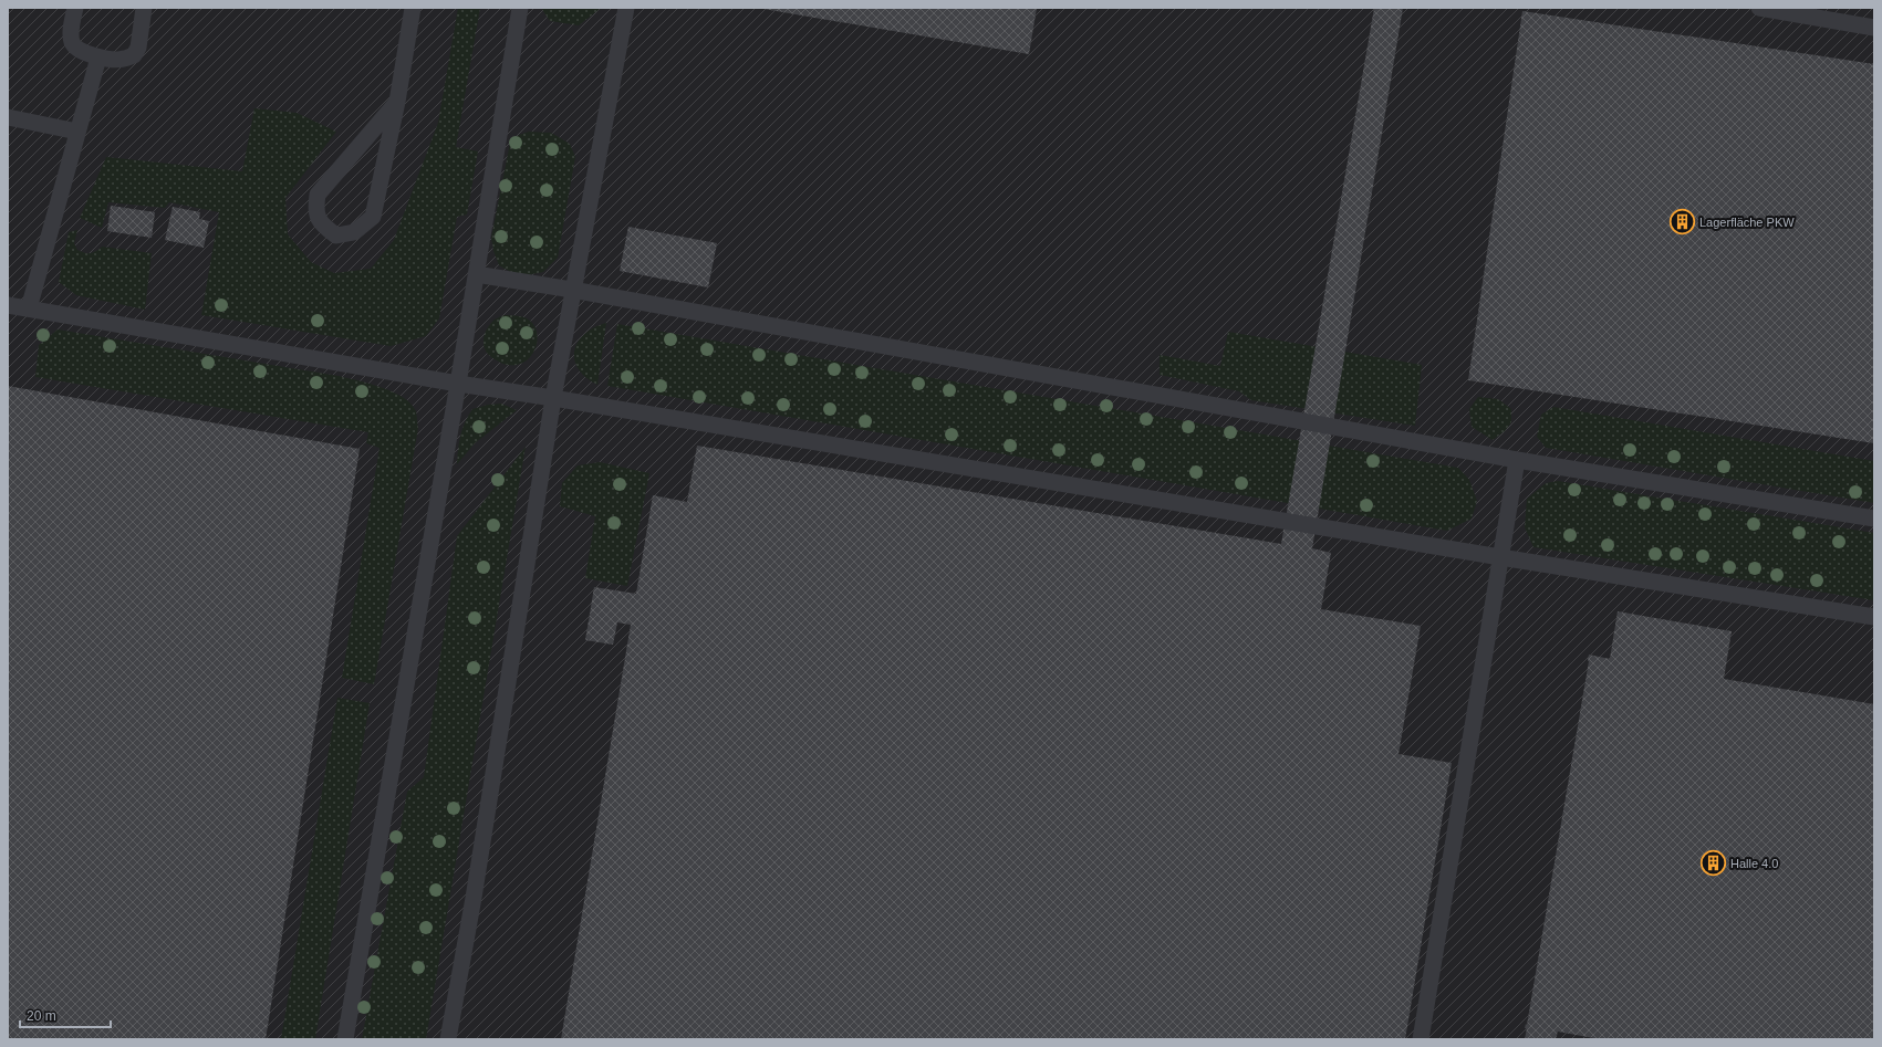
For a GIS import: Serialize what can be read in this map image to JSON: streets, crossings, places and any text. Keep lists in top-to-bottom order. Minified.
{"places":{"building":["Lagerfläche PKW","Halle 4.0"]},"scale_bar":"20 m"}
